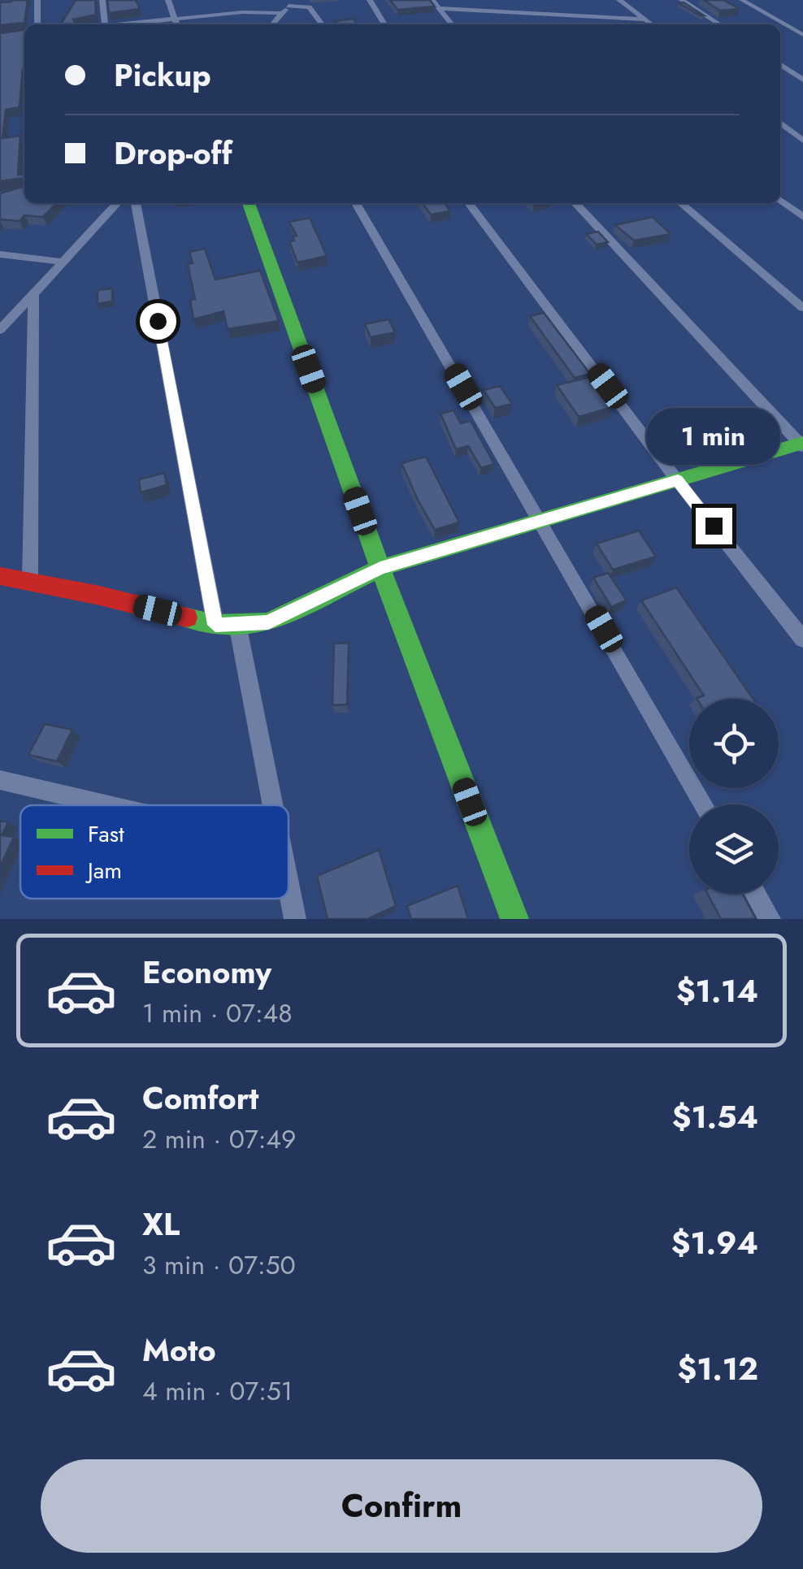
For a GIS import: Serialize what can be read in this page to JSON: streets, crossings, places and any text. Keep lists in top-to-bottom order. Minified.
{"legend":["Fast","Jam"],"page":{"banner":["Pickup","Drop-off"],"bubble":"1 min","list":[{"name":"Economy","note":"1 min · 07:48","value":"$1.14"},{"name":"Comfort","note":"2 min · 07:49","value":"$1.54"},{"name":"XL","note":"3 min · 07:50","value":"$1.94"},{"name":"Moto","note":"4 min · 07:51","value":"$1.12"}],"buttons":"Confirm"}}
